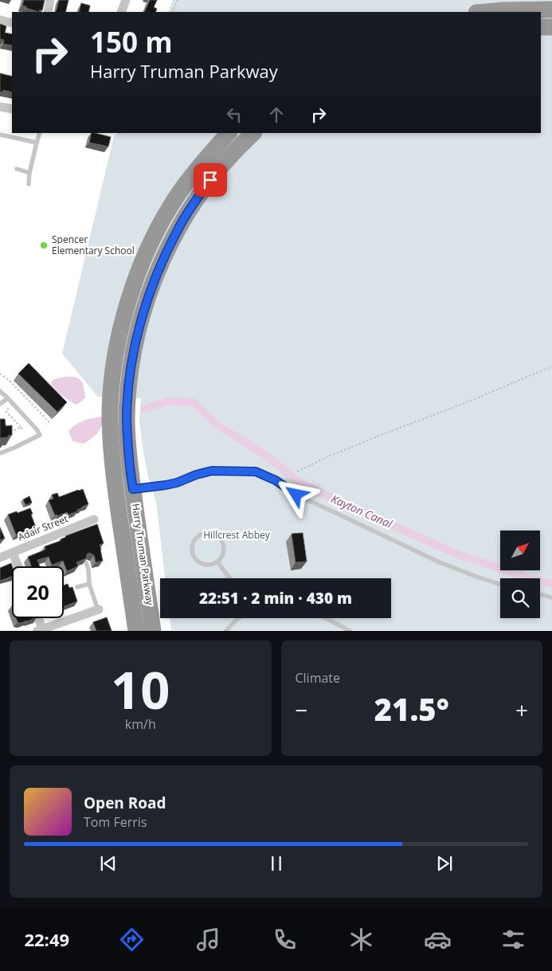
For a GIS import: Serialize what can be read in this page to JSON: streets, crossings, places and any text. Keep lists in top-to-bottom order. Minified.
{"streets":{"highway":["Harry Truman Parkway"],"street":["Adair Street"]},"water":["Kayton Canal"],"parks":["Hillcrest Abbey"],"places":["Spencer Elementary School"],"north":"top right","page":{"turn":["150 m","Harry Truman Parkway"],"limit":"20","trip":"22:51 · 2 min · 430 m","tile":[["10","km/h"],"Climate"],"heat":["−","21.5°","+"],"song":["Open Road","Tom Ferris"],"tabs":"22:49"}}
